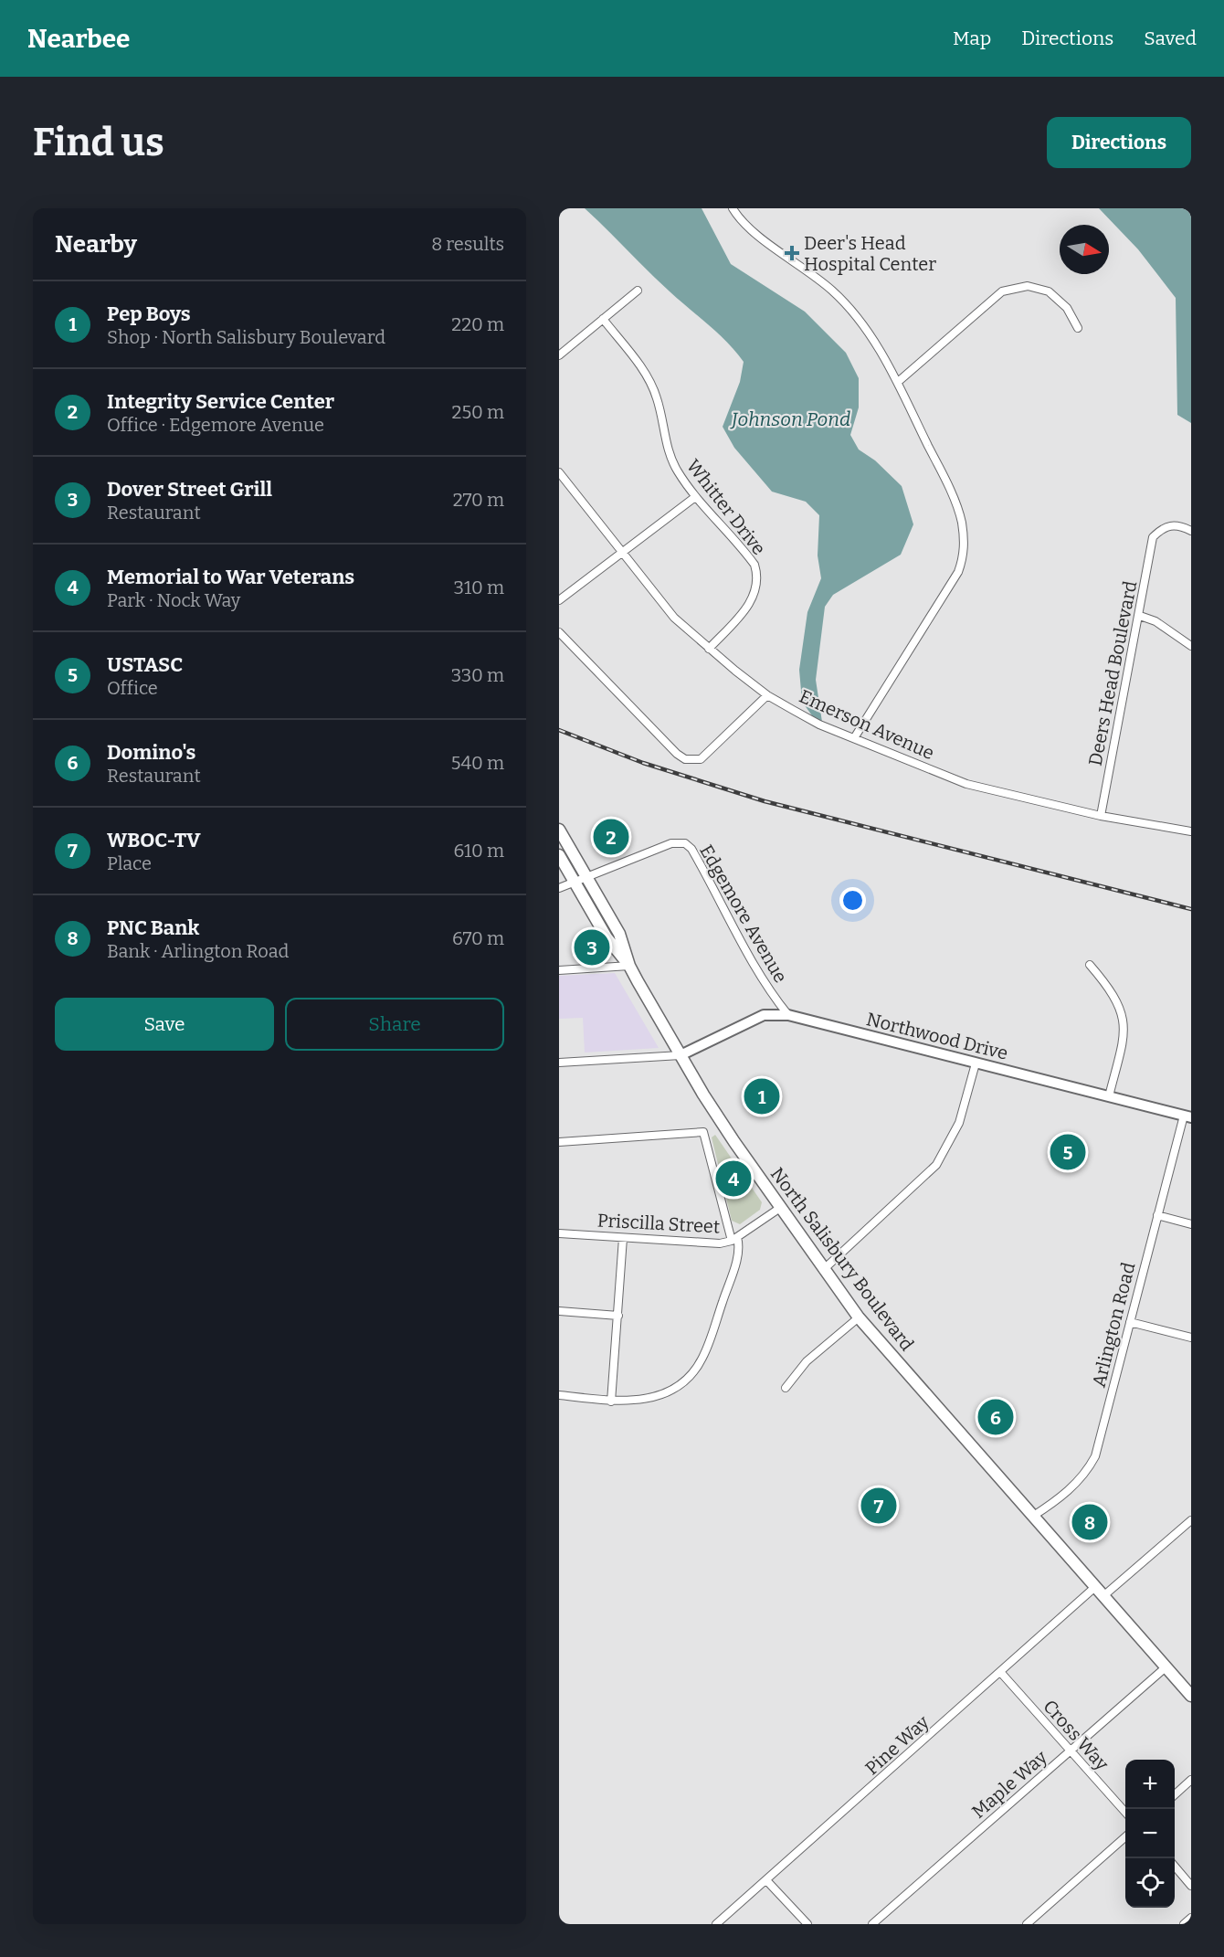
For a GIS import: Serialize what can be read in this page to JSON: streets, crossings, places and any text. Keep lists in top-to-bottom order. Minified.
{"streets":{"main road":["North Salisbury Boulevard"],"street":["Whitter Drive","Deers Head Boulevard","Emerson Avenue","Edgemore Avenue","Northwood Drive","Priscilla Street","Arlington Road","Cross Way","Pine Way","Maple Way"]},"crossings":[["Whitter Drive","Emerson Avenue"],["Deers Head Boulevard","Emerson Avenue"],["Edgemore Avenue","Northwood Drive"],["Edgemore Avenue","North Salisbury Boulevard"],["Northwood Drive","North Salisbury Boulevard"],["Northwood Drive","Arlington Road"],["Priscilla Street","North Salisbury Boulevard"],["North Salisbury Boulevard","Arlington Road"],["North Salisbury Boulevard","Pine Way"],["North Salisbury Boulevard","Maple Way"],["Cross Way","Pine Way"],["Cross Way","Maple Way"]],"water":["Johnson Pond"],"places":{"health":["Deer's Head Hospital Center"]},"north":"right","page":{"header":"Nearbee","nav":["Map","Directions","Saved"],"buttons":["Directions",["Save","Share"]],"title":"Find us","heading":["Nearby","8 results"],"list":[{"mark":"1","name":"Pep Boys","note":"Shop · North Salisbury Boulevard","value":"220 m"},{"mark":"2","name":"Integrity Service Center","note":"Office · Edgemore Avenue","value":"250 m"},{"mark":"3","name":"Dover Street Grill","note":"Restaurant","value":"270 m"},{"mark":"4","name":"Memorial to War Veterans","note":"Park · Nock Way","value":"310 m"},{"mark":"5","name":"USTASC","note":"Office","value":"330 m"},{"mark":"6","name":"Domino's","note":"Restaurant","value":"540 m"},{"mark":"7","name":"WBOC-TV","note":"Place","value":"610 m"},{"mark":"8","name":"PNC Bank","note":"Bank · Arlington Road","value":"670 m"}],"pins":["2","3","1","5","4","6","7","8"],"map_buttons":["+","−"]}}
